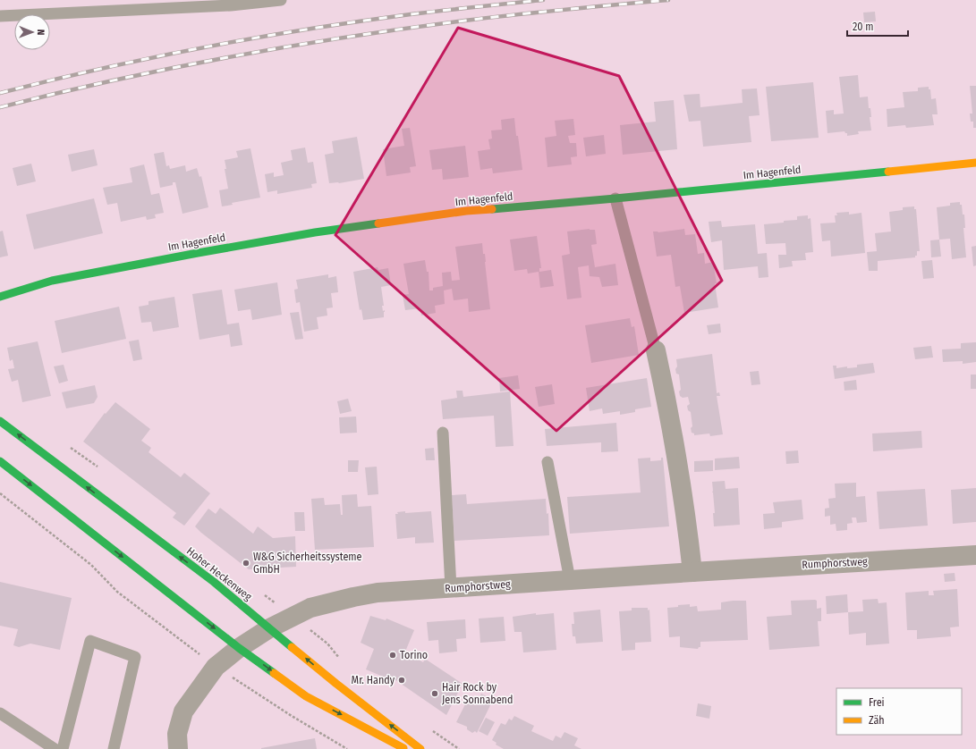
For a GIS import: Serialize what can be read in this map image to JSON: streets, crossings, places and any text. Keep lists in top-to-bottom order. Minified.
{"streets":{"street":["Im Hagenfeld","Rumphorstweg","Hoher Heckenweg"]},"crossings":[["Rumphorstweg","Hoher Heckenweg"]],"places":["W&G Sicherheitssysteme GmbH","Torino","Mr. Handy","Hair Rock by Jens Sonnabend"],"legend":["Frei","Zäh"],"scale_bar":"20 m","north":"right"}
